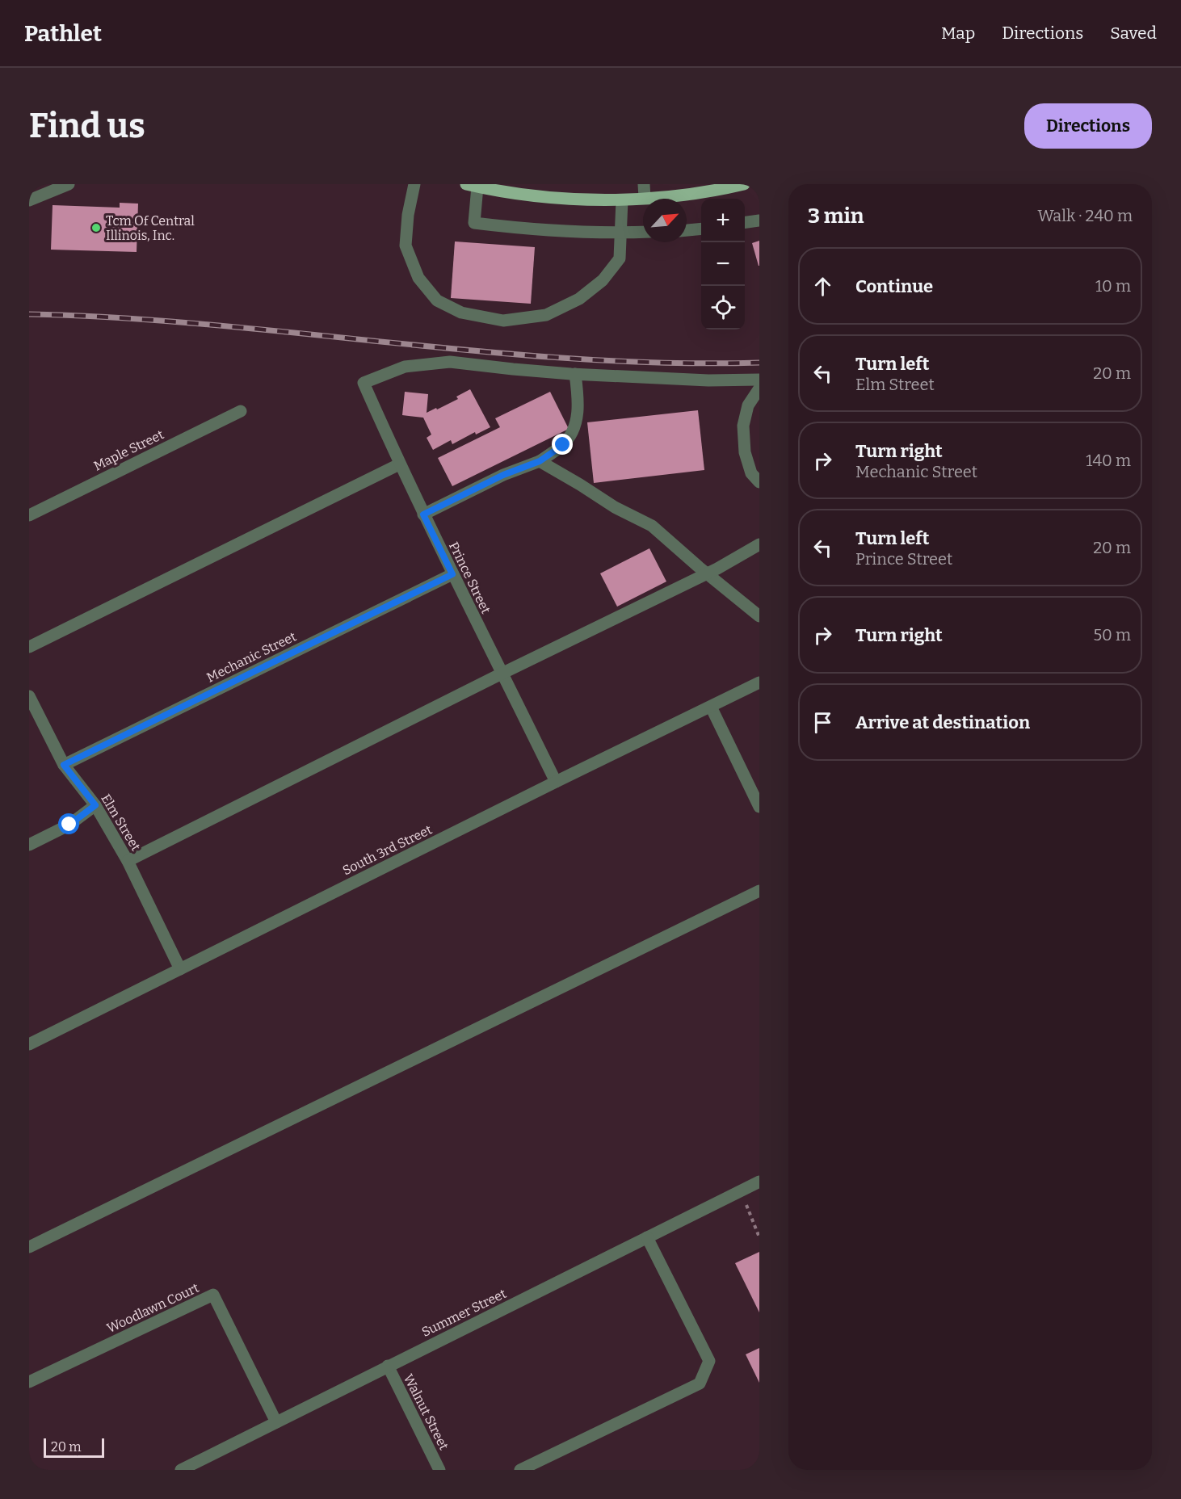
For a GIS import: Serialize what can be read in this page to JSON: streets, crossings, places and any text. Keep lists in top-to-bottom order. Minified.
{"streets":{"street":["Maple Street","Prince Street","Mechanic Street","Elm Street","South 3rd Street","Woodlawn Court","Summer Street","Walnut Street"]},"crossings":[["Prince Street","Mechanic Street"],["Prince Street","South 3rd Street"],["Mechanic Street","Elm Street"],["Elm Street","South 3rd Street"],["Woodlawn Court","Summer Street"],["Summer Street","Walnut Street"]],"places":["Tcm Of Central Illinois, Inc."],"scale_bar":"20 m","north":"top right","page":{"header":"Pathlet","nav":["Map","Directions","Saved"],"buttons":"Directions","title":"Find us","heading":["3 min","Walk · 240 m"],"map_buttons":["+","−"],"list":[["Continue","10 m"],["Turn left","Elm Street","20 m"],["Turn right","Mechanic Street","140 m"],["Turn left","Prince Street","20 m"],["Turn right","50 m"],"Arrive at destination"],"scale":"20 m"}}
